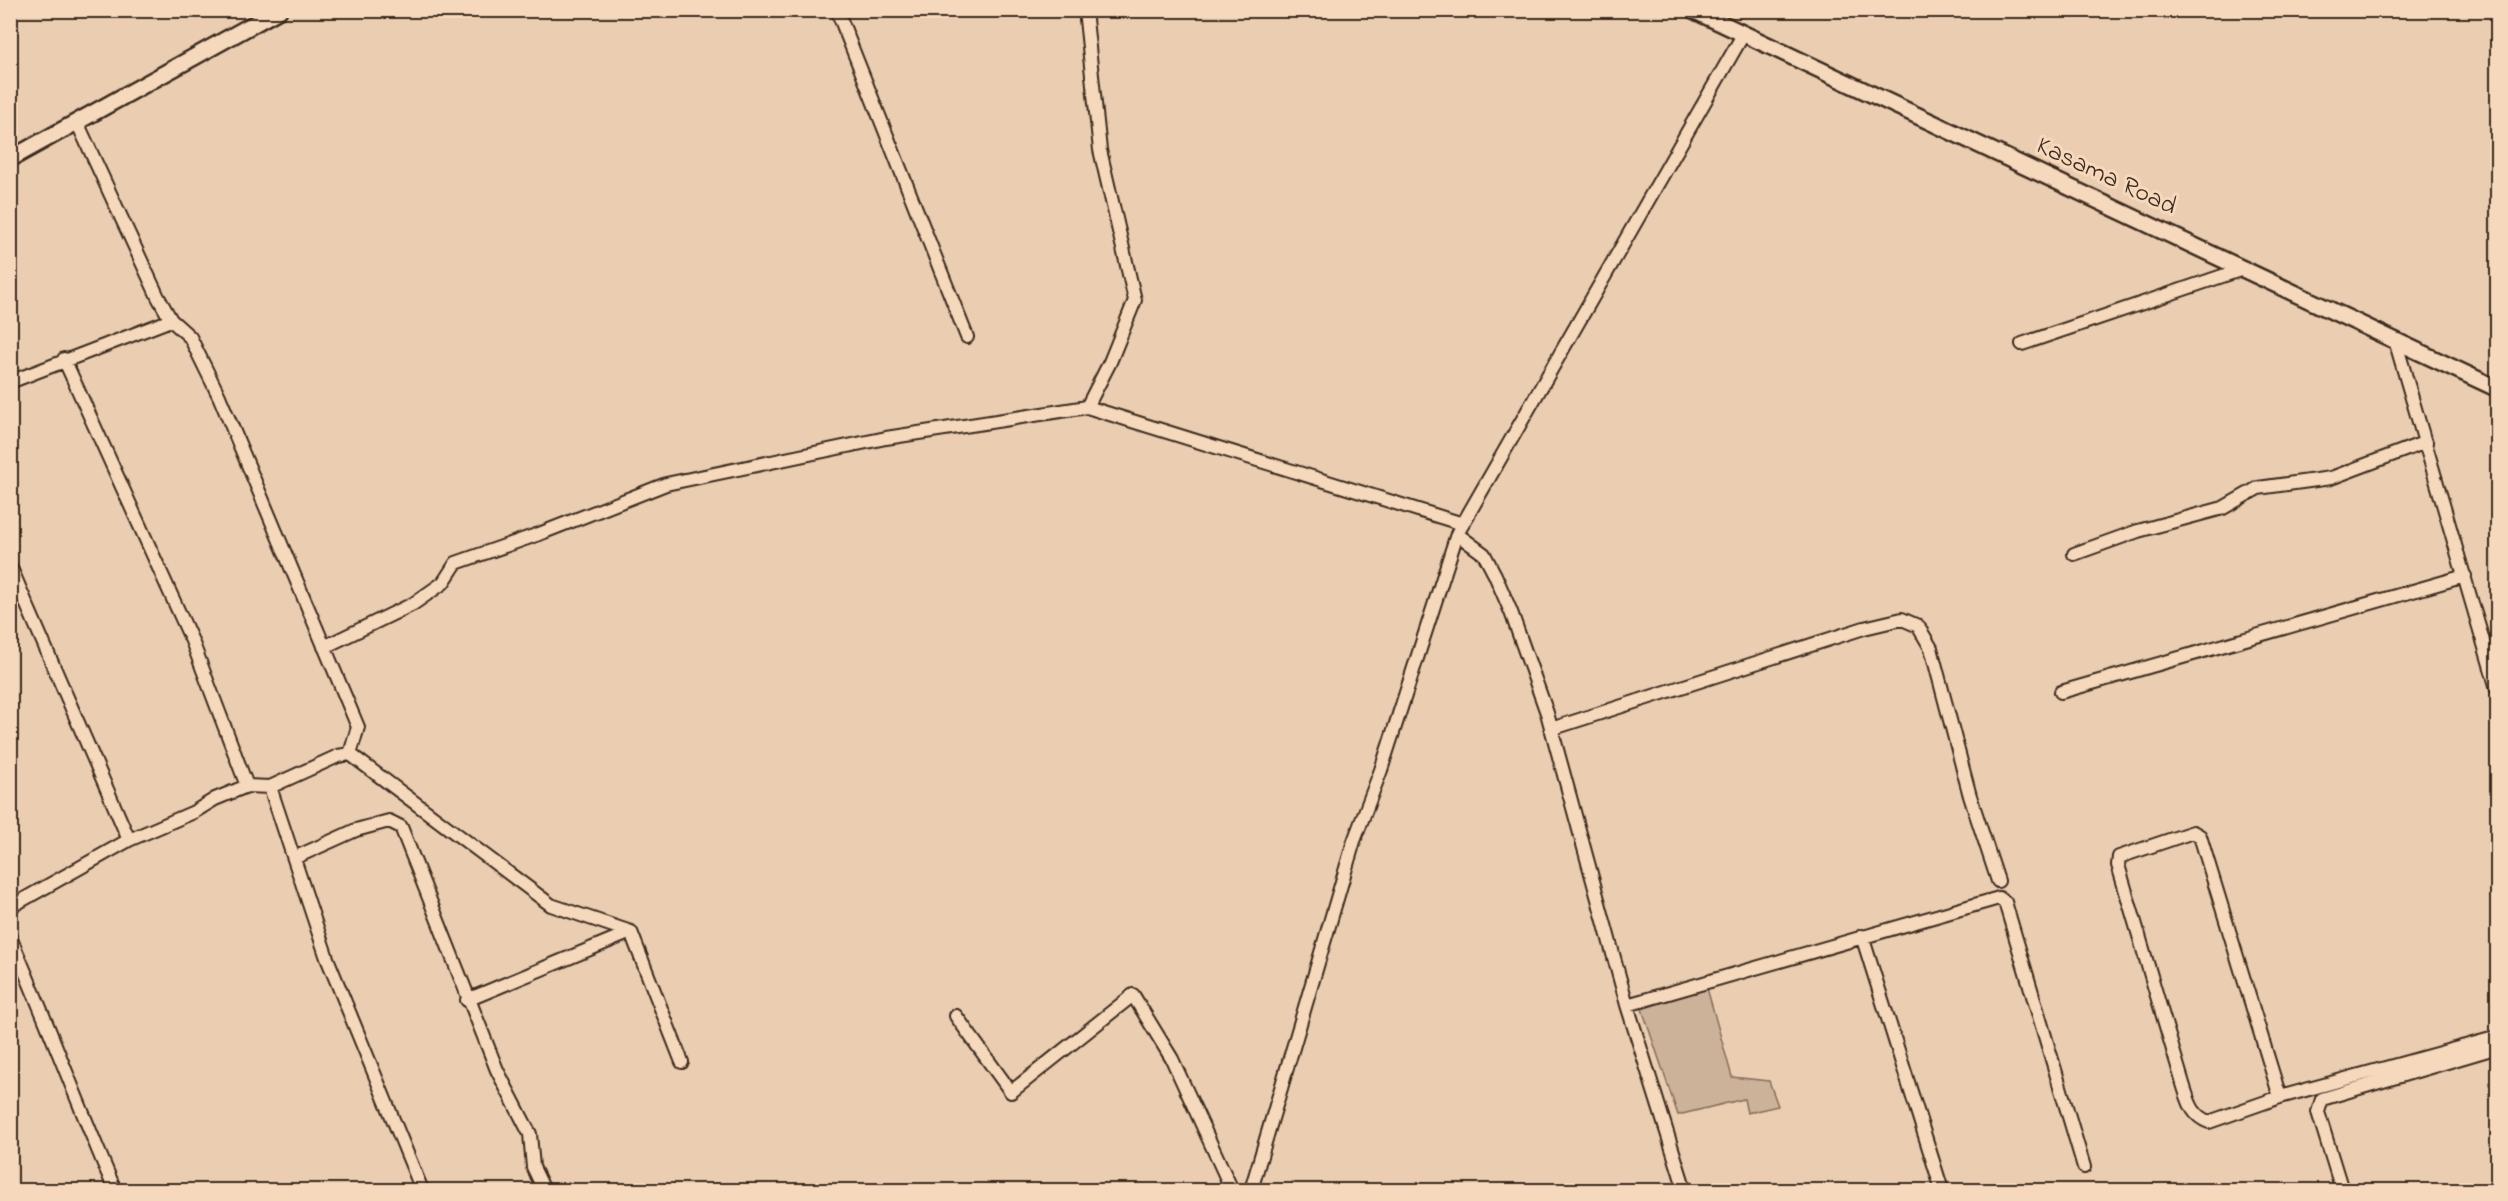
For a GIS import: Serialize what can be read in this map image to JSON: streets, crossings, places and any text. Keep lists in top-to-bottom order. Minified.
{"streets":{"street":["Kasama Road"]}}
